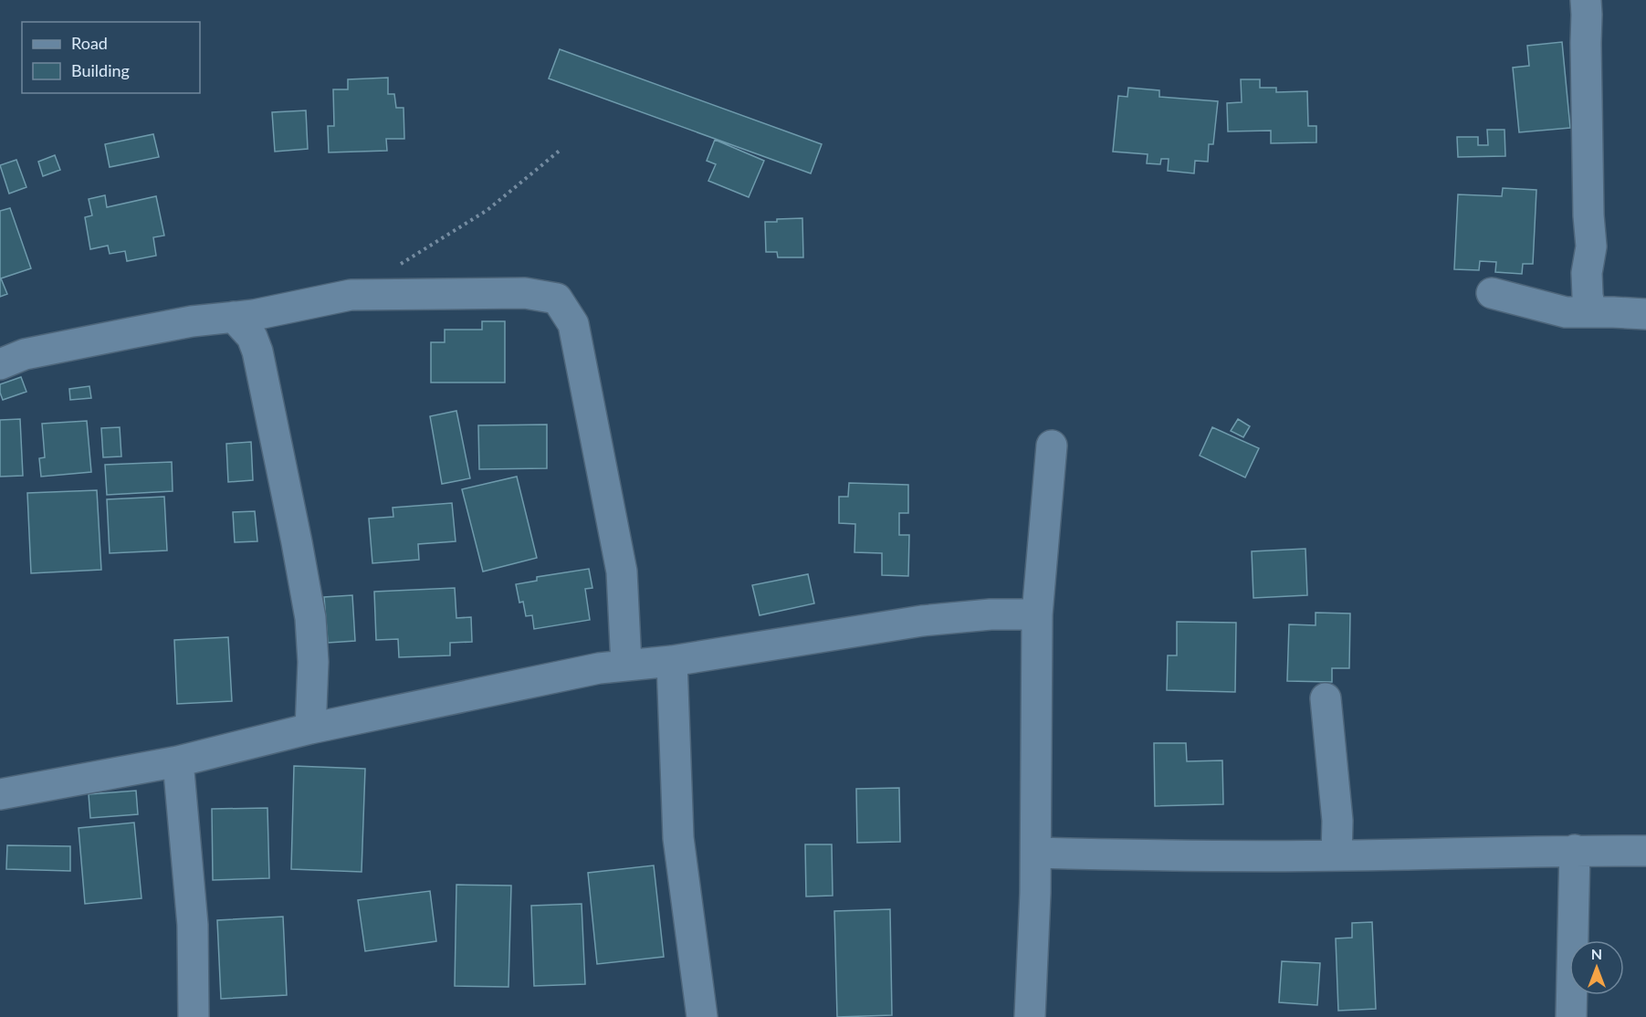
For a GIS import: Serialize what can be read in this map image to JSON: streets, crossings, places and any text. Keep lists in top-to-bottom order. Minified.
{"legend":["Road","Building"],"north":"top"}
